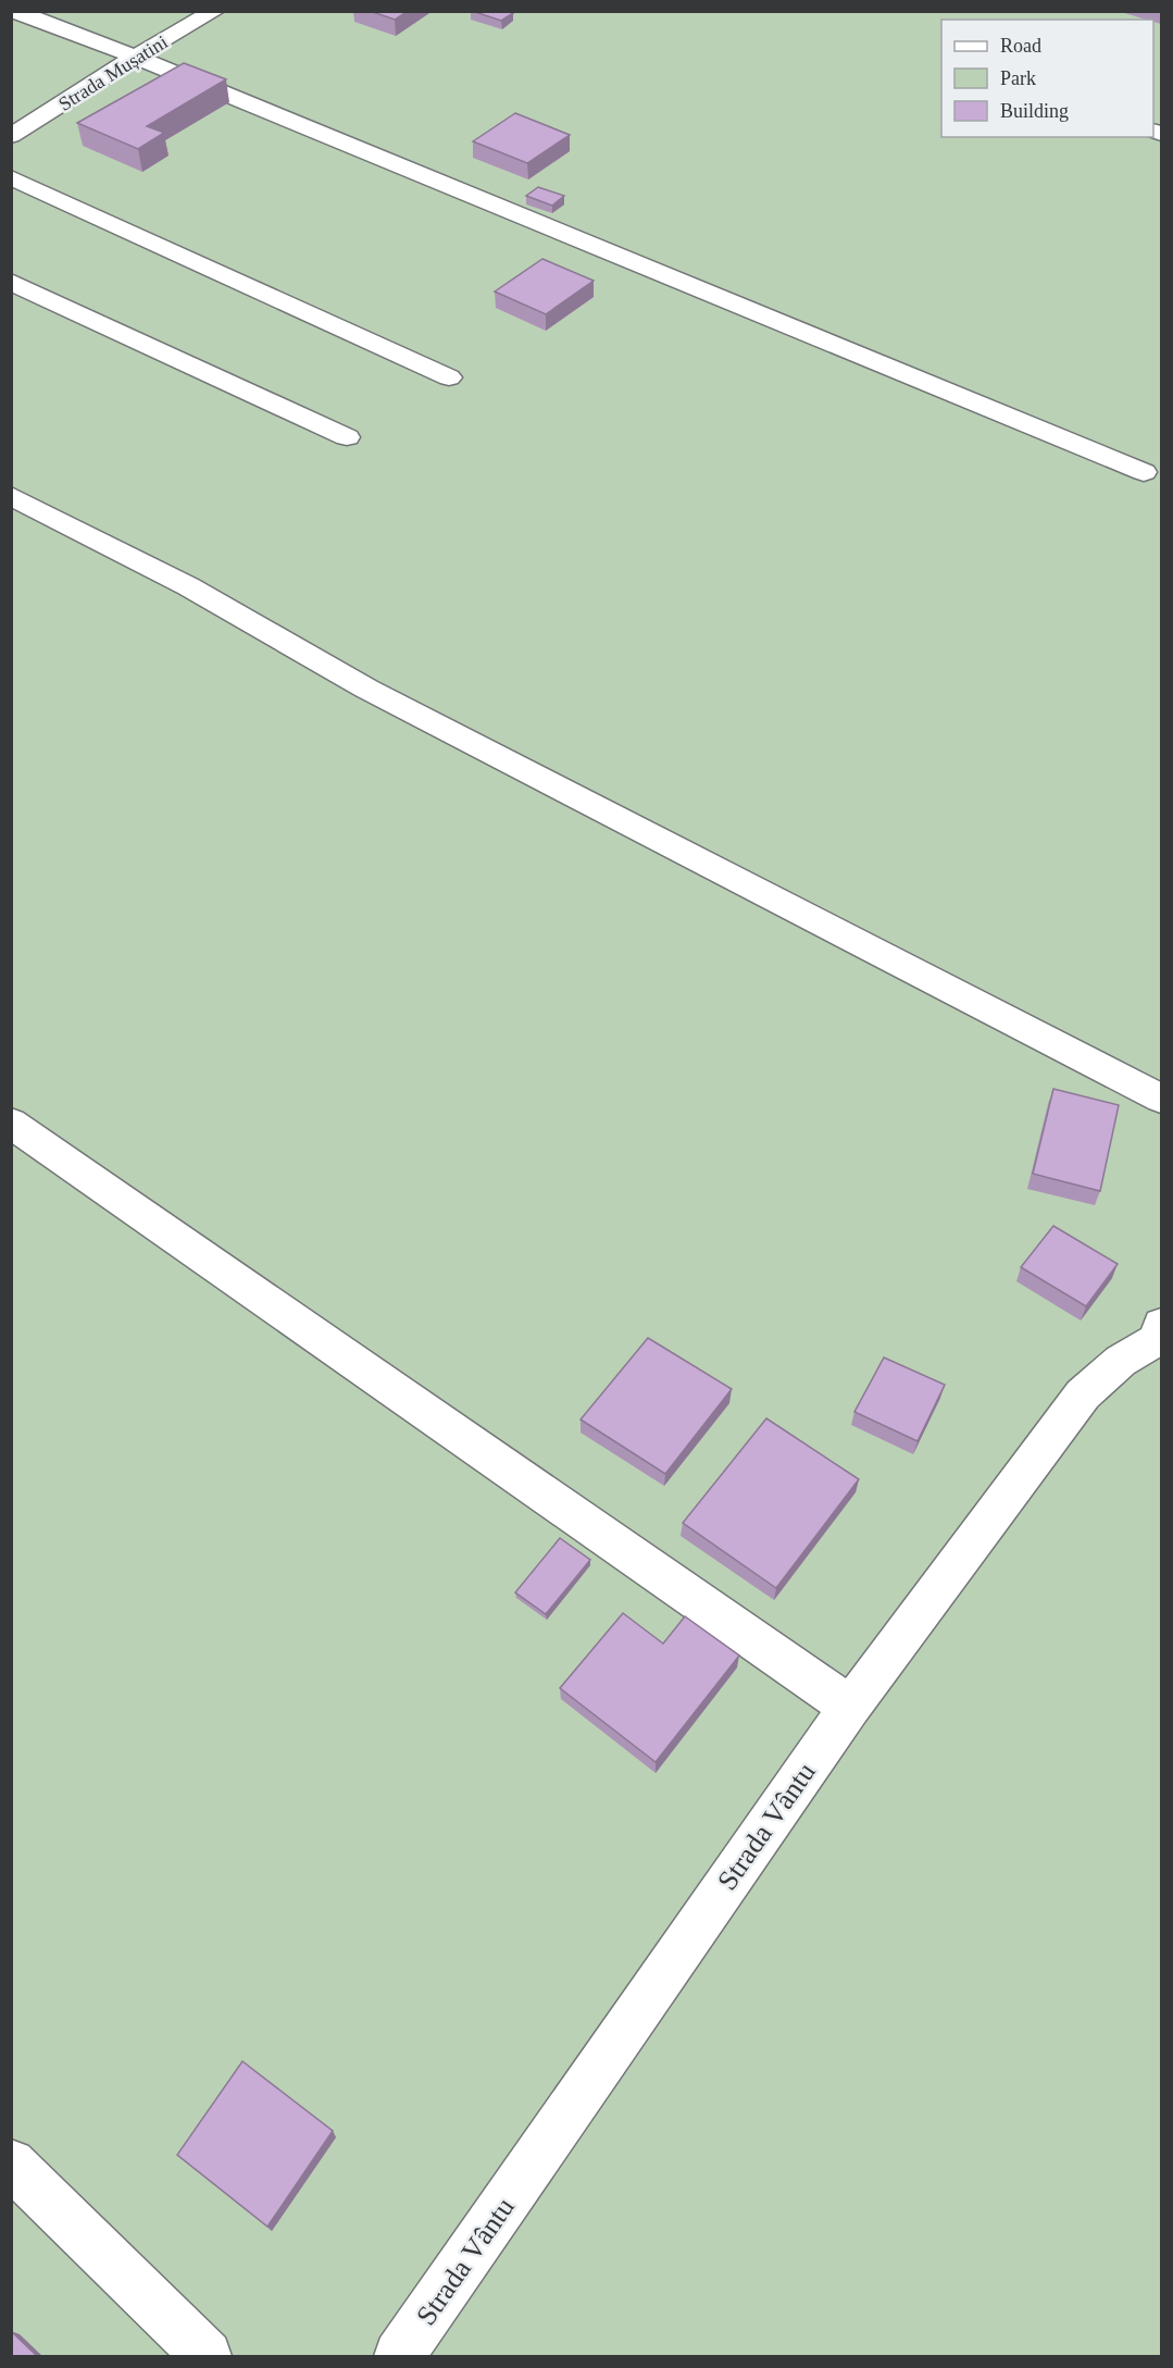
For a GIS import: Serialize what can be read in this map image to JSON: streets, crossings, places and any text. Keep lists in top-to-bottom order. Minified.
{"streets":{"street":["Strada Mușatini","Strada Vântu"]},"legend":["Road","Park","Building"]}
